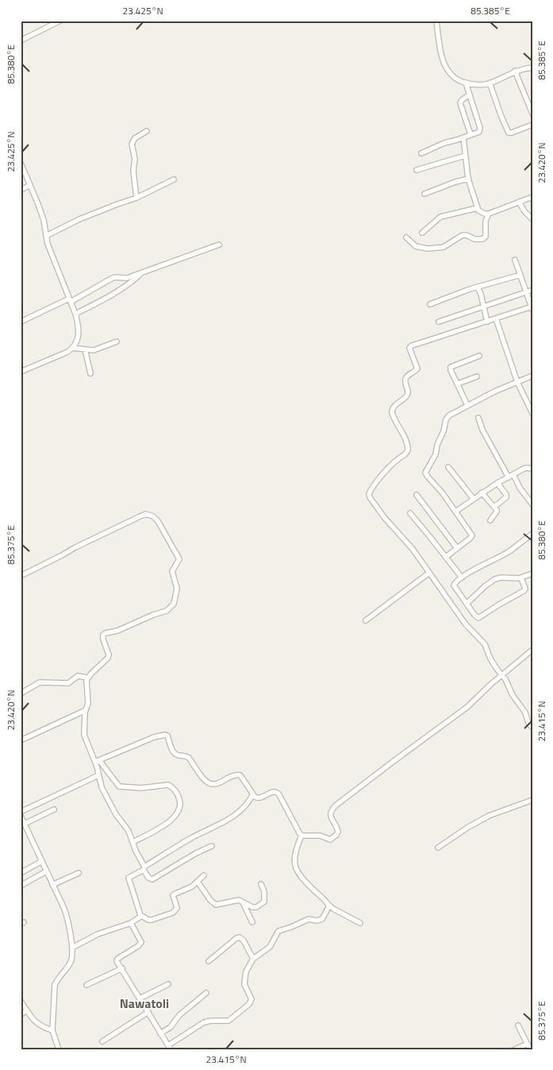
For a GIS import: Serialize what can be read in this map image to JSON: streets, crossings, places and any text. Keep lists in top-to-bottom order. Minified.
{"districts":["Nawatoli"],"coordinates":["23.425°N","85.385°E","85.380°E","23.420°N","85.375°E","23.415°N"]}
